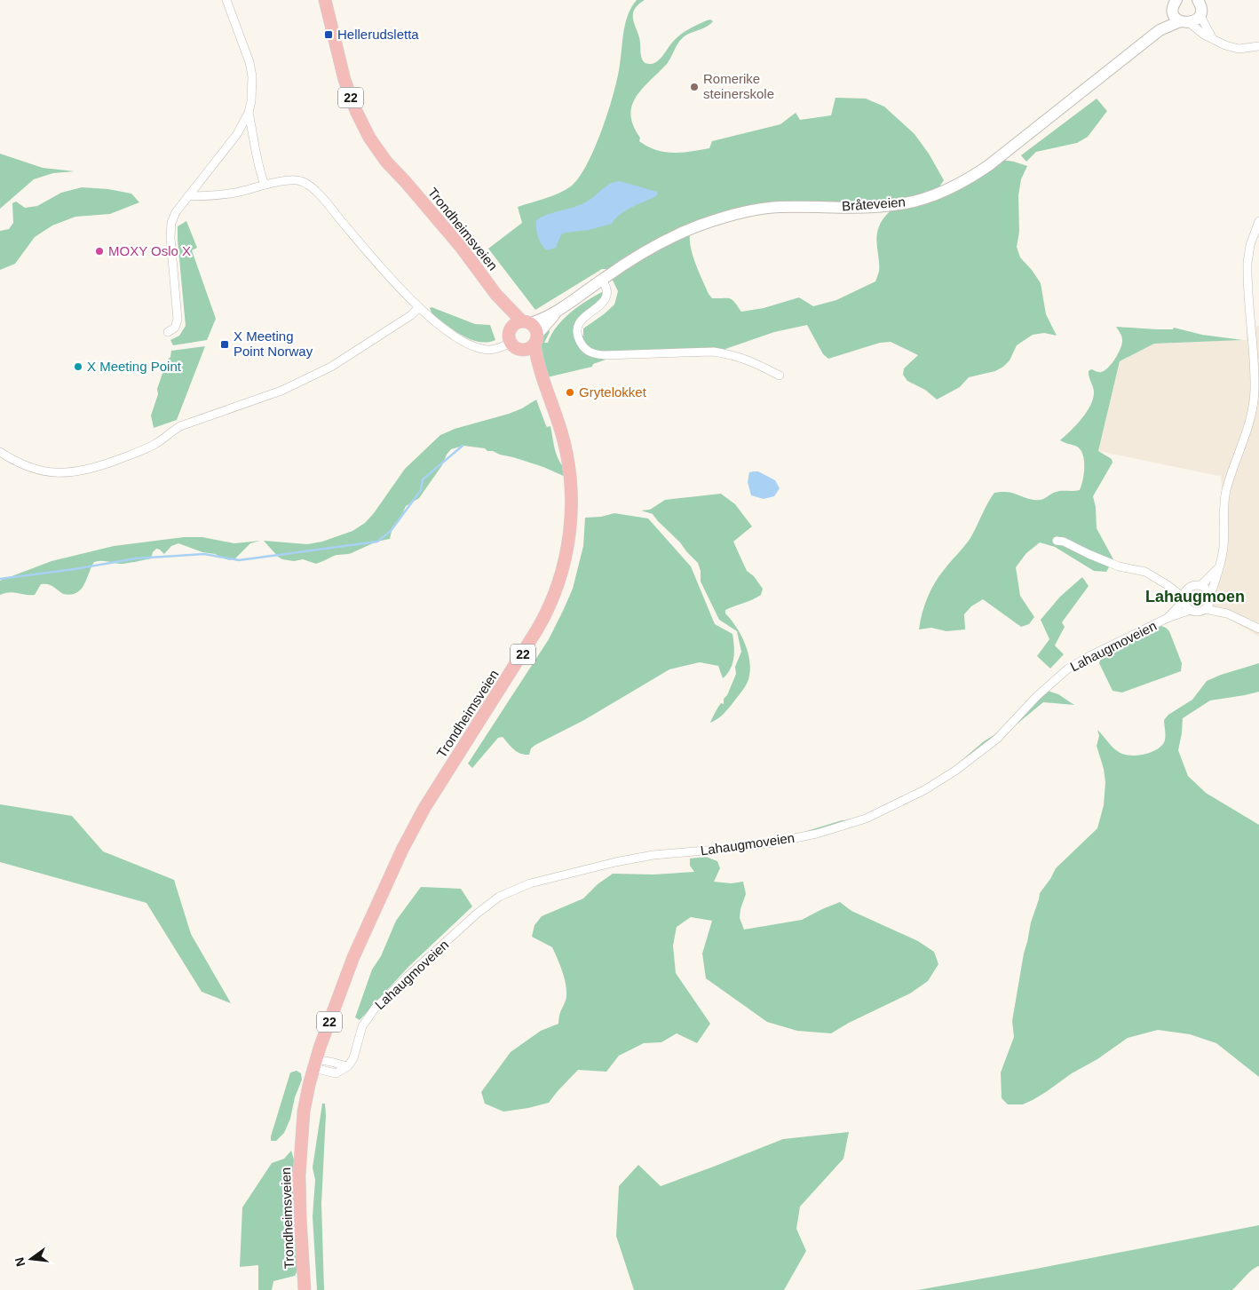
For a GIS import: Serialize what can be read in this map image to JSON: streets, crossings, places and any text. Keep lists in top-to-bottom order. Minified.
{"streets":{"main road":["22","Bråteveien","Trondheimsveien"],"street":["Lahaugmoveien"]},"crossings":[["22","Bråteveien"],["22","Trondheimsveien"],["Bråteveien","Trondheimsveien"],["Trondheimsveien","Lahaugmoveien"]],"districts":["Lahaugmoen"],"places":{"transit":["Hellerudsletta","X Meeting Point Norway"],"other":["Romerike steinerskole","MOXY Oslo X","X Meeting Point","Grytelokket"]},"north":"left"}
